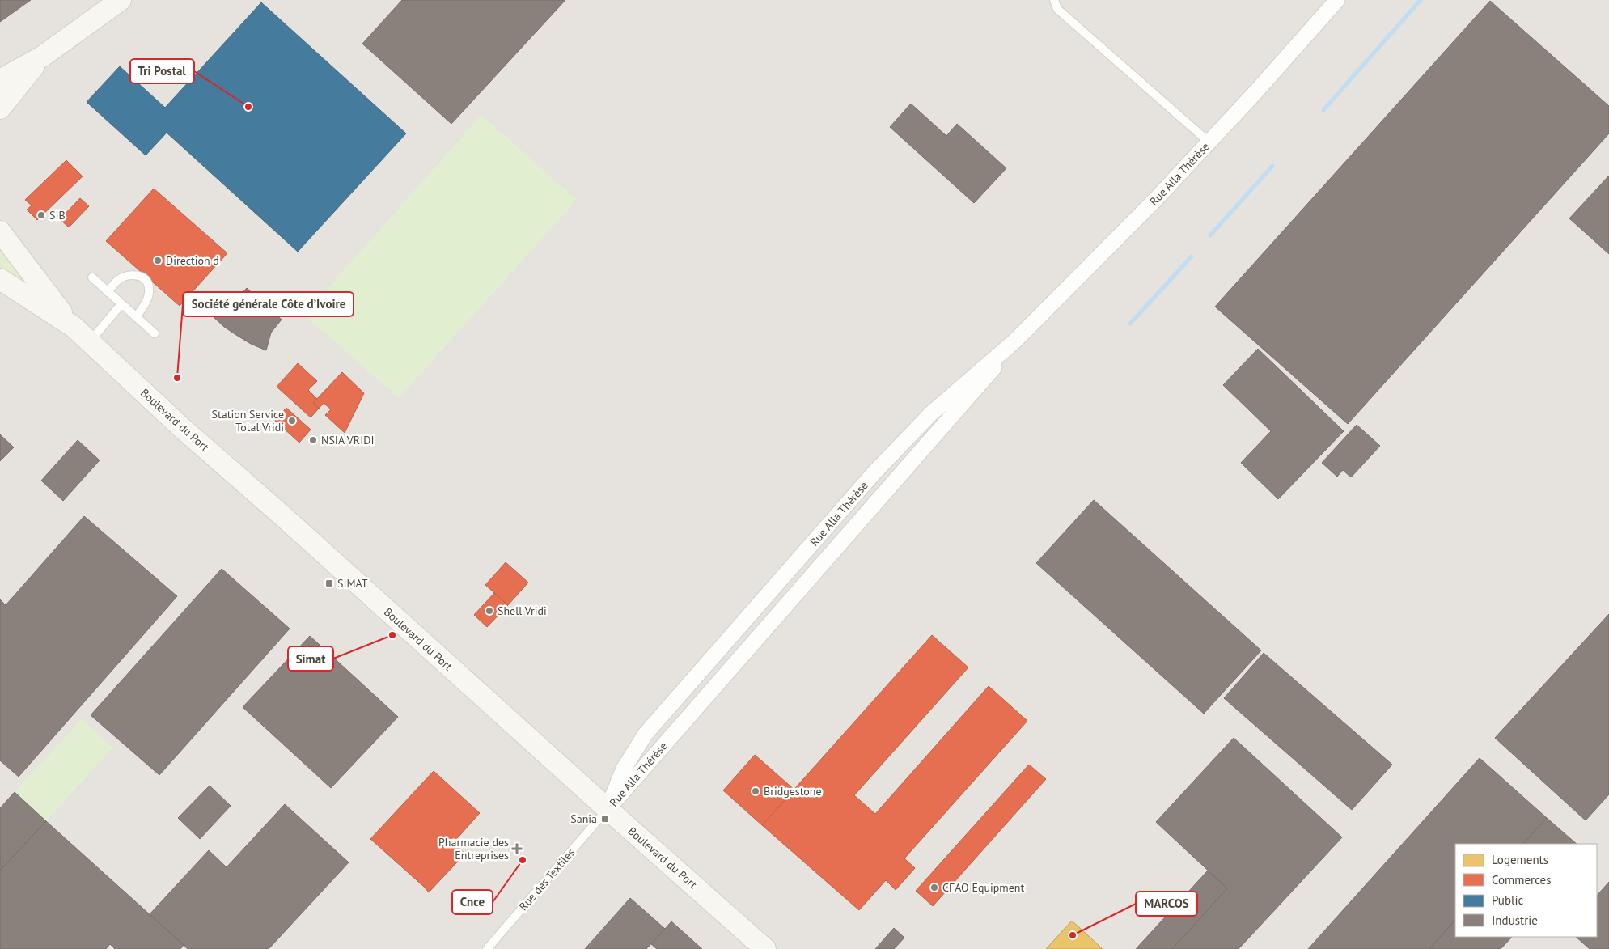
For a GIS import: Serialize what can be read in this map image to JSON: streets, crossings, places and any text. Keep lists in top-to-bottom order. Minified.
{"streets":{"main road":["Boulevard du Port"],"street":["Rue Alla Thérèse"],"lane":["Rue des Textiles"]},"crossings":[["Rue Alla Thérèse","Boulevard du Port"],["Rue Alla Thérèse","Rue des Textiles"],["Boulevard du Port","Rue des Textiles"]],"places":{"other":["Tri Postal","SIB","Direction d","Société générale Côte d’Ivoire","Station Service Total Vridi","NSIA VRIDI","Shell Vridi","Simat","Bridgestone","Cnce","CFAO Equipment","MARCOS"],"transit":["SIMAT","Sania"],"health":["Pharmacie des Entreprises"]},"legend":["Logements","Commerces","Public","Industrie"]}
